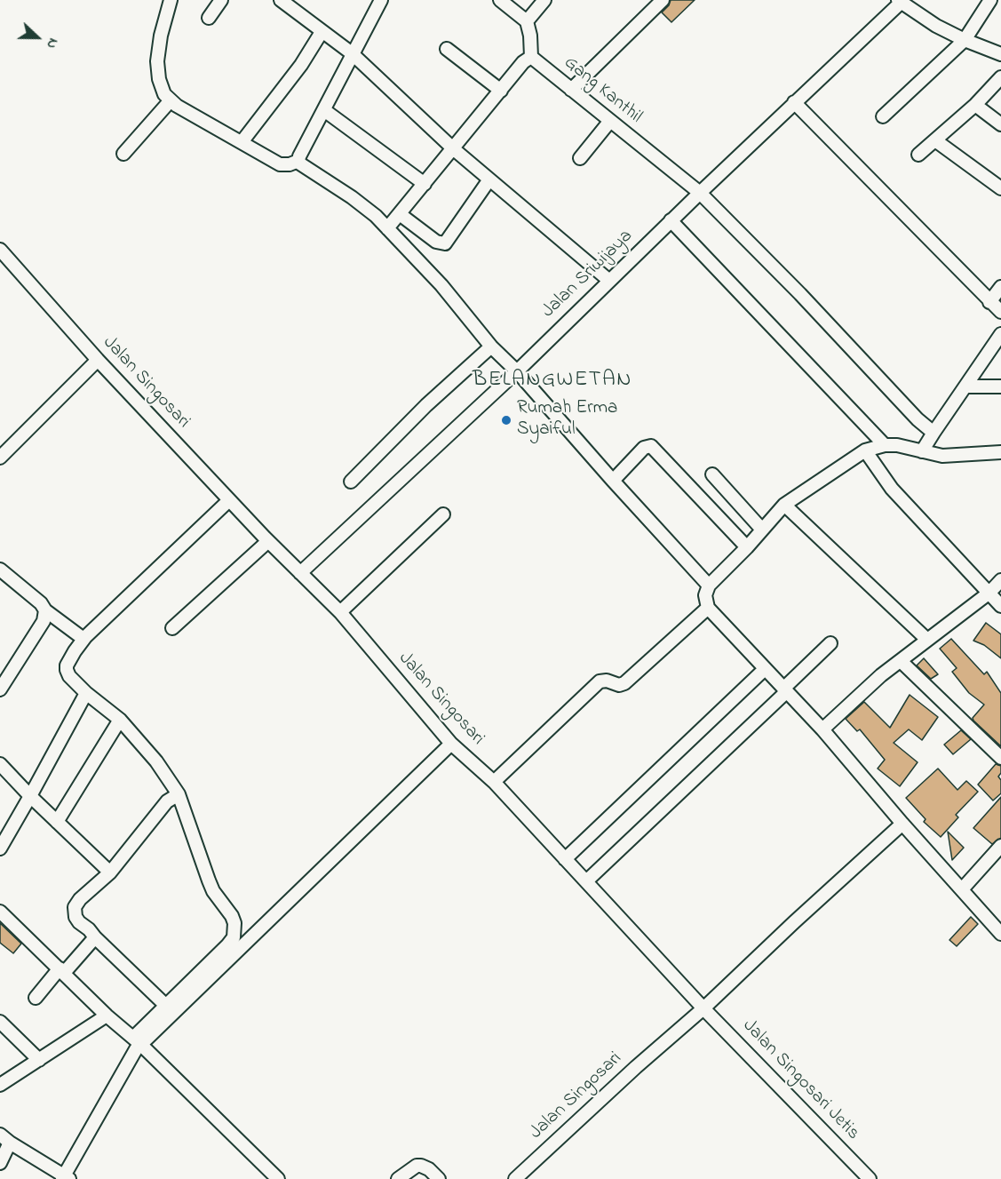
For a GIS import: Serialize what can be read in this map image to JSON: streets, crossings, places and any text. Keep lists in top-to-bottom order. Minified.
{"streets":{"street":["Gang Kanthil","Jalan Sriwijaya","Jalan Singosari","Jalan Singosari Jetis"]},"crossings":[["Gang Kanthil","Jalan Sriwijaya"],["Jalan Sriwijaya","Jalan Singosari"],["Jalan Singosari","Jalan Singosari Jetis"]],"districts":["BELANGWETAN"],"places":["Rumah Erma Syaiful"],"north":"right"}
